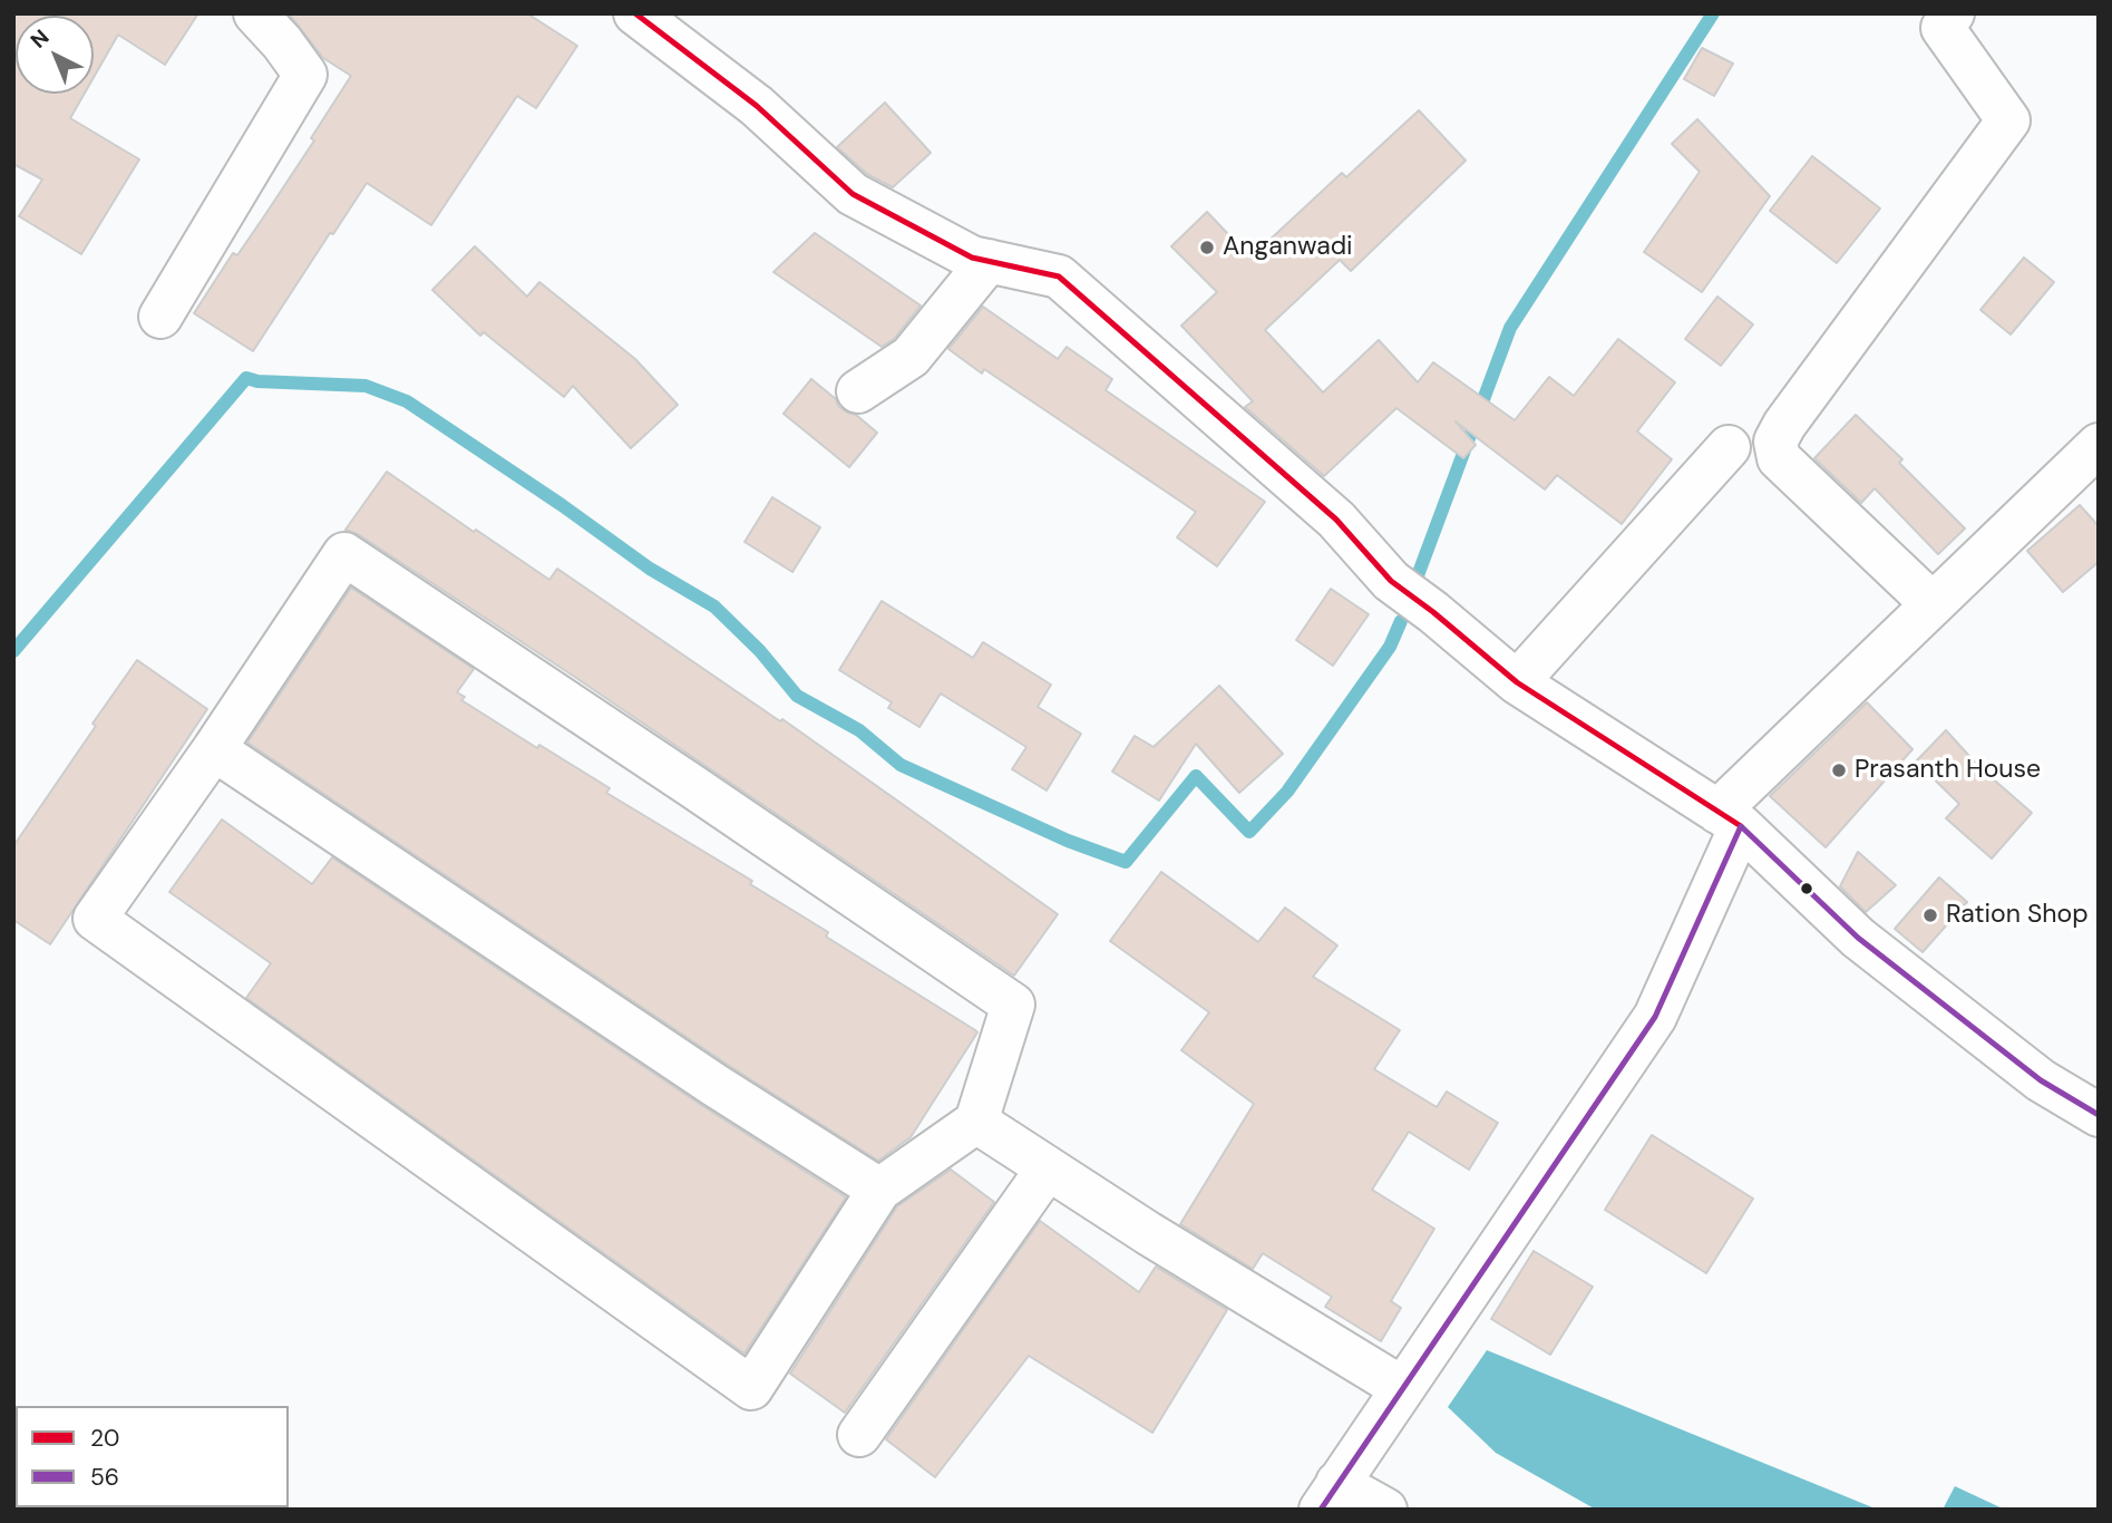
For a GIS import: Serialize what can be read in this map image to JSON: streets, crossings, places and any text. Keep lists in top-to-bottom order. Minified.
{"places":["Anganwadi","Prasanth House","Ration Shop"],"lines":["transit line 20","transit line 56"],"legend":["20","56"],"north":"top left"}
